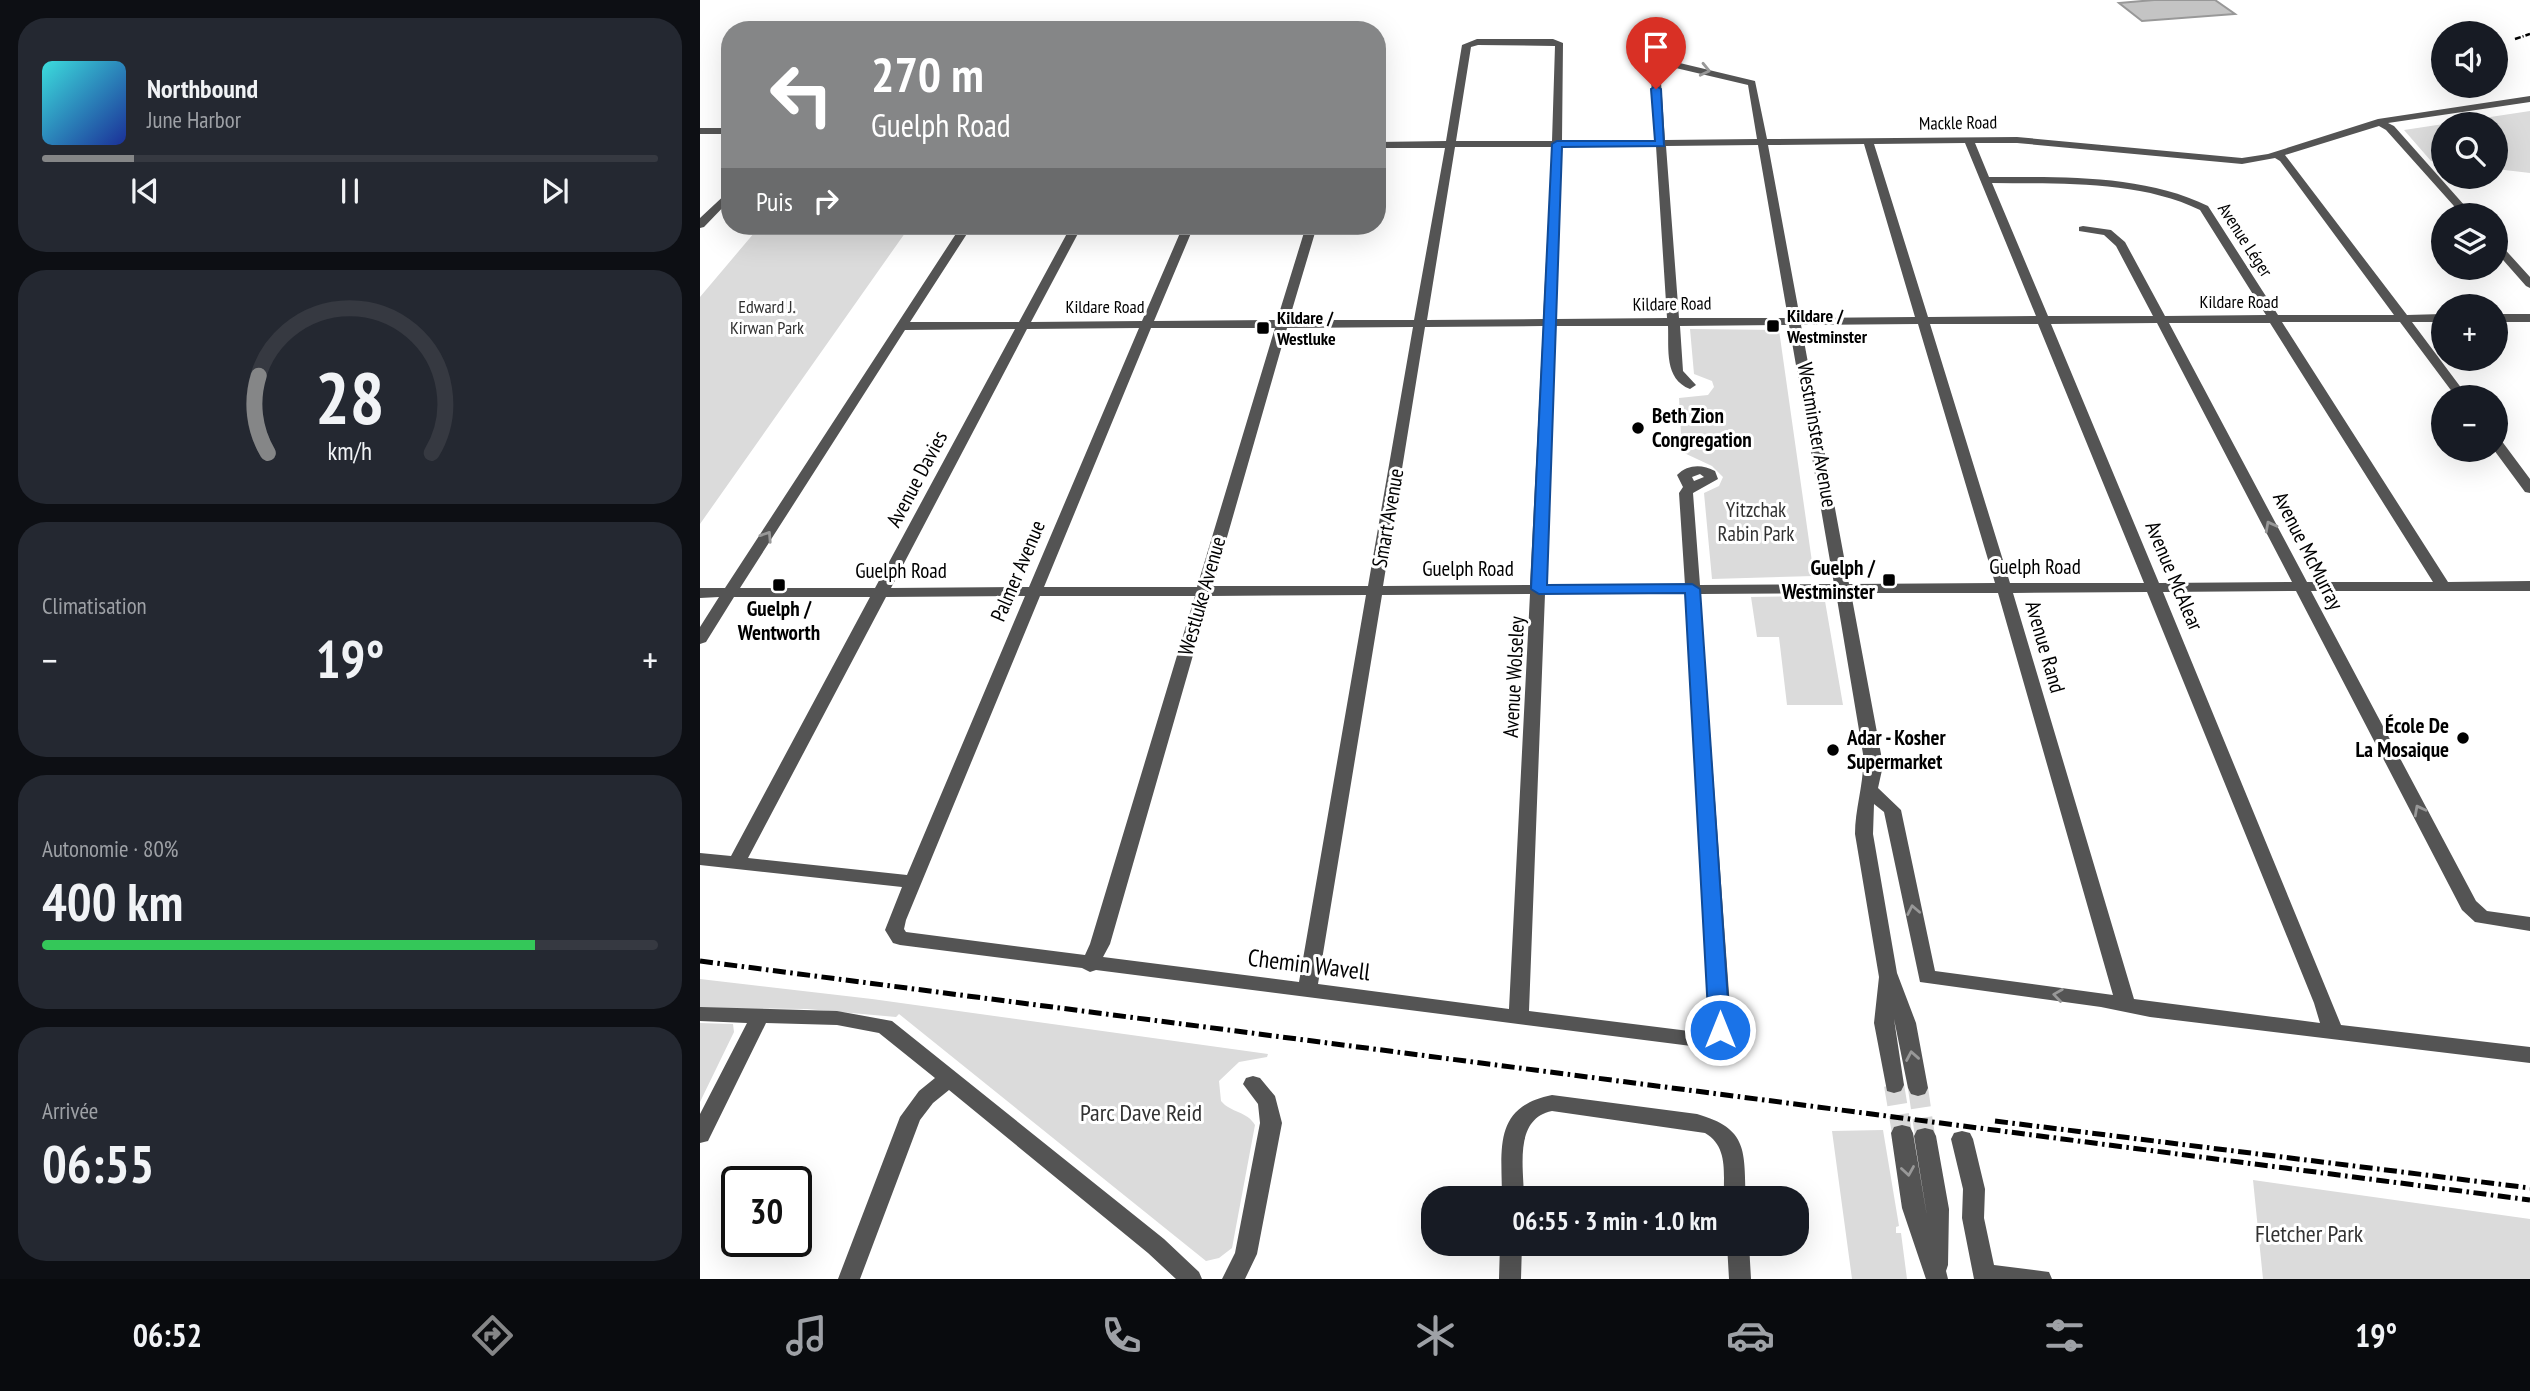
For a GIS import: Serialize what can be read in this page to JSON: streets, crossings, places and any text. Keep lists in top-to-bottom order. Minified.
{"streets":{"street":["Mackle Road","Avenue Léger","Kildare Road","Westminster Avenue","Avenue Davies","Smart Avenue","Avenue McMurray","Guelph Road","Palmer Avenue","Avenue McAlear","Westluke Avenue","Avenue Rand","Avenue Wolseley","Chemin Wavell"]},"crossings":[["Mackle Road","Westminster Avenue"],["Mackle Road","Smart Avenue"],["Mackle Road","Avenue McAlear"],["Mackle Road","Avenue Rand"],["Mackle Road","Avenue Wolseley"],["Avenue Léger","Kildare Road"],["Avenue Léger","Guelph Road"],["Avenue Léger","Avenue McAlear"],["Kildare Road","Westminster Avenue"],["Kildare Road","Avenue Davies"],["Kildare Road","Smart Avenue"],["Kildare Road","Avenue McMurray"],["Kildare Road","Palmer Avenue"],["Kildare Road","Avenue McAlear"],["Kildare Road","Westluke Avenue"],["Kildare Road","Avenue Rand"],["Kildare Road","Avenue Wolseley"],["Westminster Avenue","Guelph Road"],["Avenue Davies","Guelph Road"],["Smart Avenue","Guelph Road"],["Smart Avenue","Avenue Wolseley"],["Smart Avenue","Chemin Wavell"],["Avenue McMurray","Guelph Road"],["Guelph Road","Palmer Avenue"],["Guelph Road","Avenue McAlear"],["Guelph Road","Westluke Avenue"],["Guelph Road","Avenue Rand"],["Guelph Road","Avenue Wolseley"],["Guelph Road","Chemin Wavell"],["Palmer Avenue","Chemin Wavell"],["Westluke Avenue","Chemin Wavell"],["Avenue Wolseley","Chemin Wavell"]],"one_way":["Avenue McMurray"],"parks":["Edward J. Kirwan Park","Yitzchak Rabin Park","Parc Dave Reid","Fletcher Park"],"places":{"transit":["Kildare / Westminster","Kildare / Westluke","Guelph / Westminster","Guelph / Wentworth"],"other":["Beth Zion Congregation","École De La Mosaique","Adar - Kosher Supermarket"]},"page":{"map_buttons":["+","−"],"turn":["270 m","Guelph Road"],"song":["Northbound","June Harbor"],"then":"Puis","tile":["Climatisation",["Autonomie · 80%","400 km"],["Arrivée","06:55"]],"heat":["−","19°","+"],"limit":"30","trip":"06:55 · 3 min · 1.0 km","tabs":["06:52","19°"],"gauge":["28","km/h"]}}
